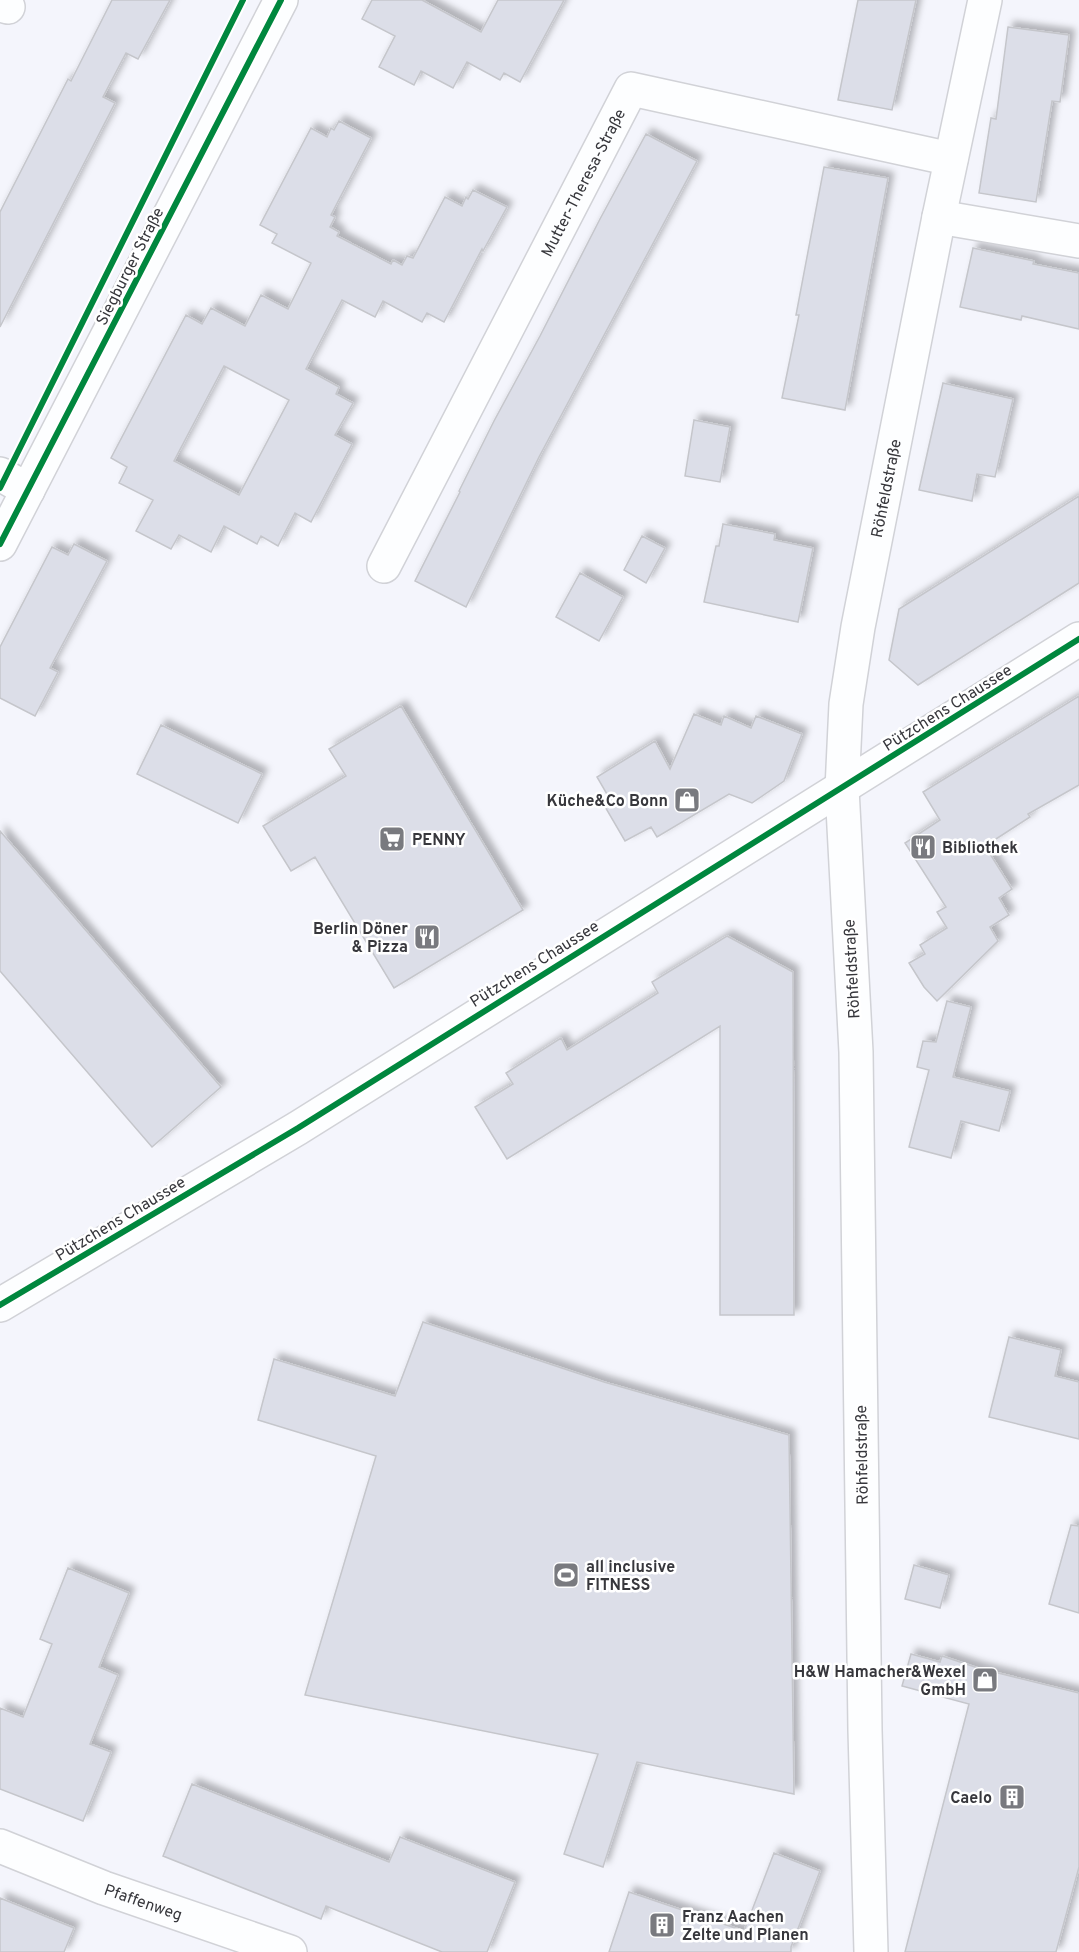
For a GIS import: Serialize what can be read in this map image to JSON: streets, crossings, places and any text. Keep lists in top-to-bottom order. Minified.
{"streets":{"street":["Mutter-Theresa-Straße","Siegburger Straße","Röhfeldstraße","Pützchens Chaussee","Pfaffenweg"]},"crossings":[["Mutter-Theresa-Straße","Röhfeldstraße"],["Röhfeldstraße","Pützchens Chaussee"]],"places":{"shop":["Küche&Co Bonn","H&W Hamacher&Wexel GmbH"],"supermarket":["PENNY"],"restaurant":["Bibliothek","Berlin Döner & Pizza"],"sports":["all inclusive FITNESS"],"building":["Caelo","Franz Aachen Zelte und Planen"]}}
